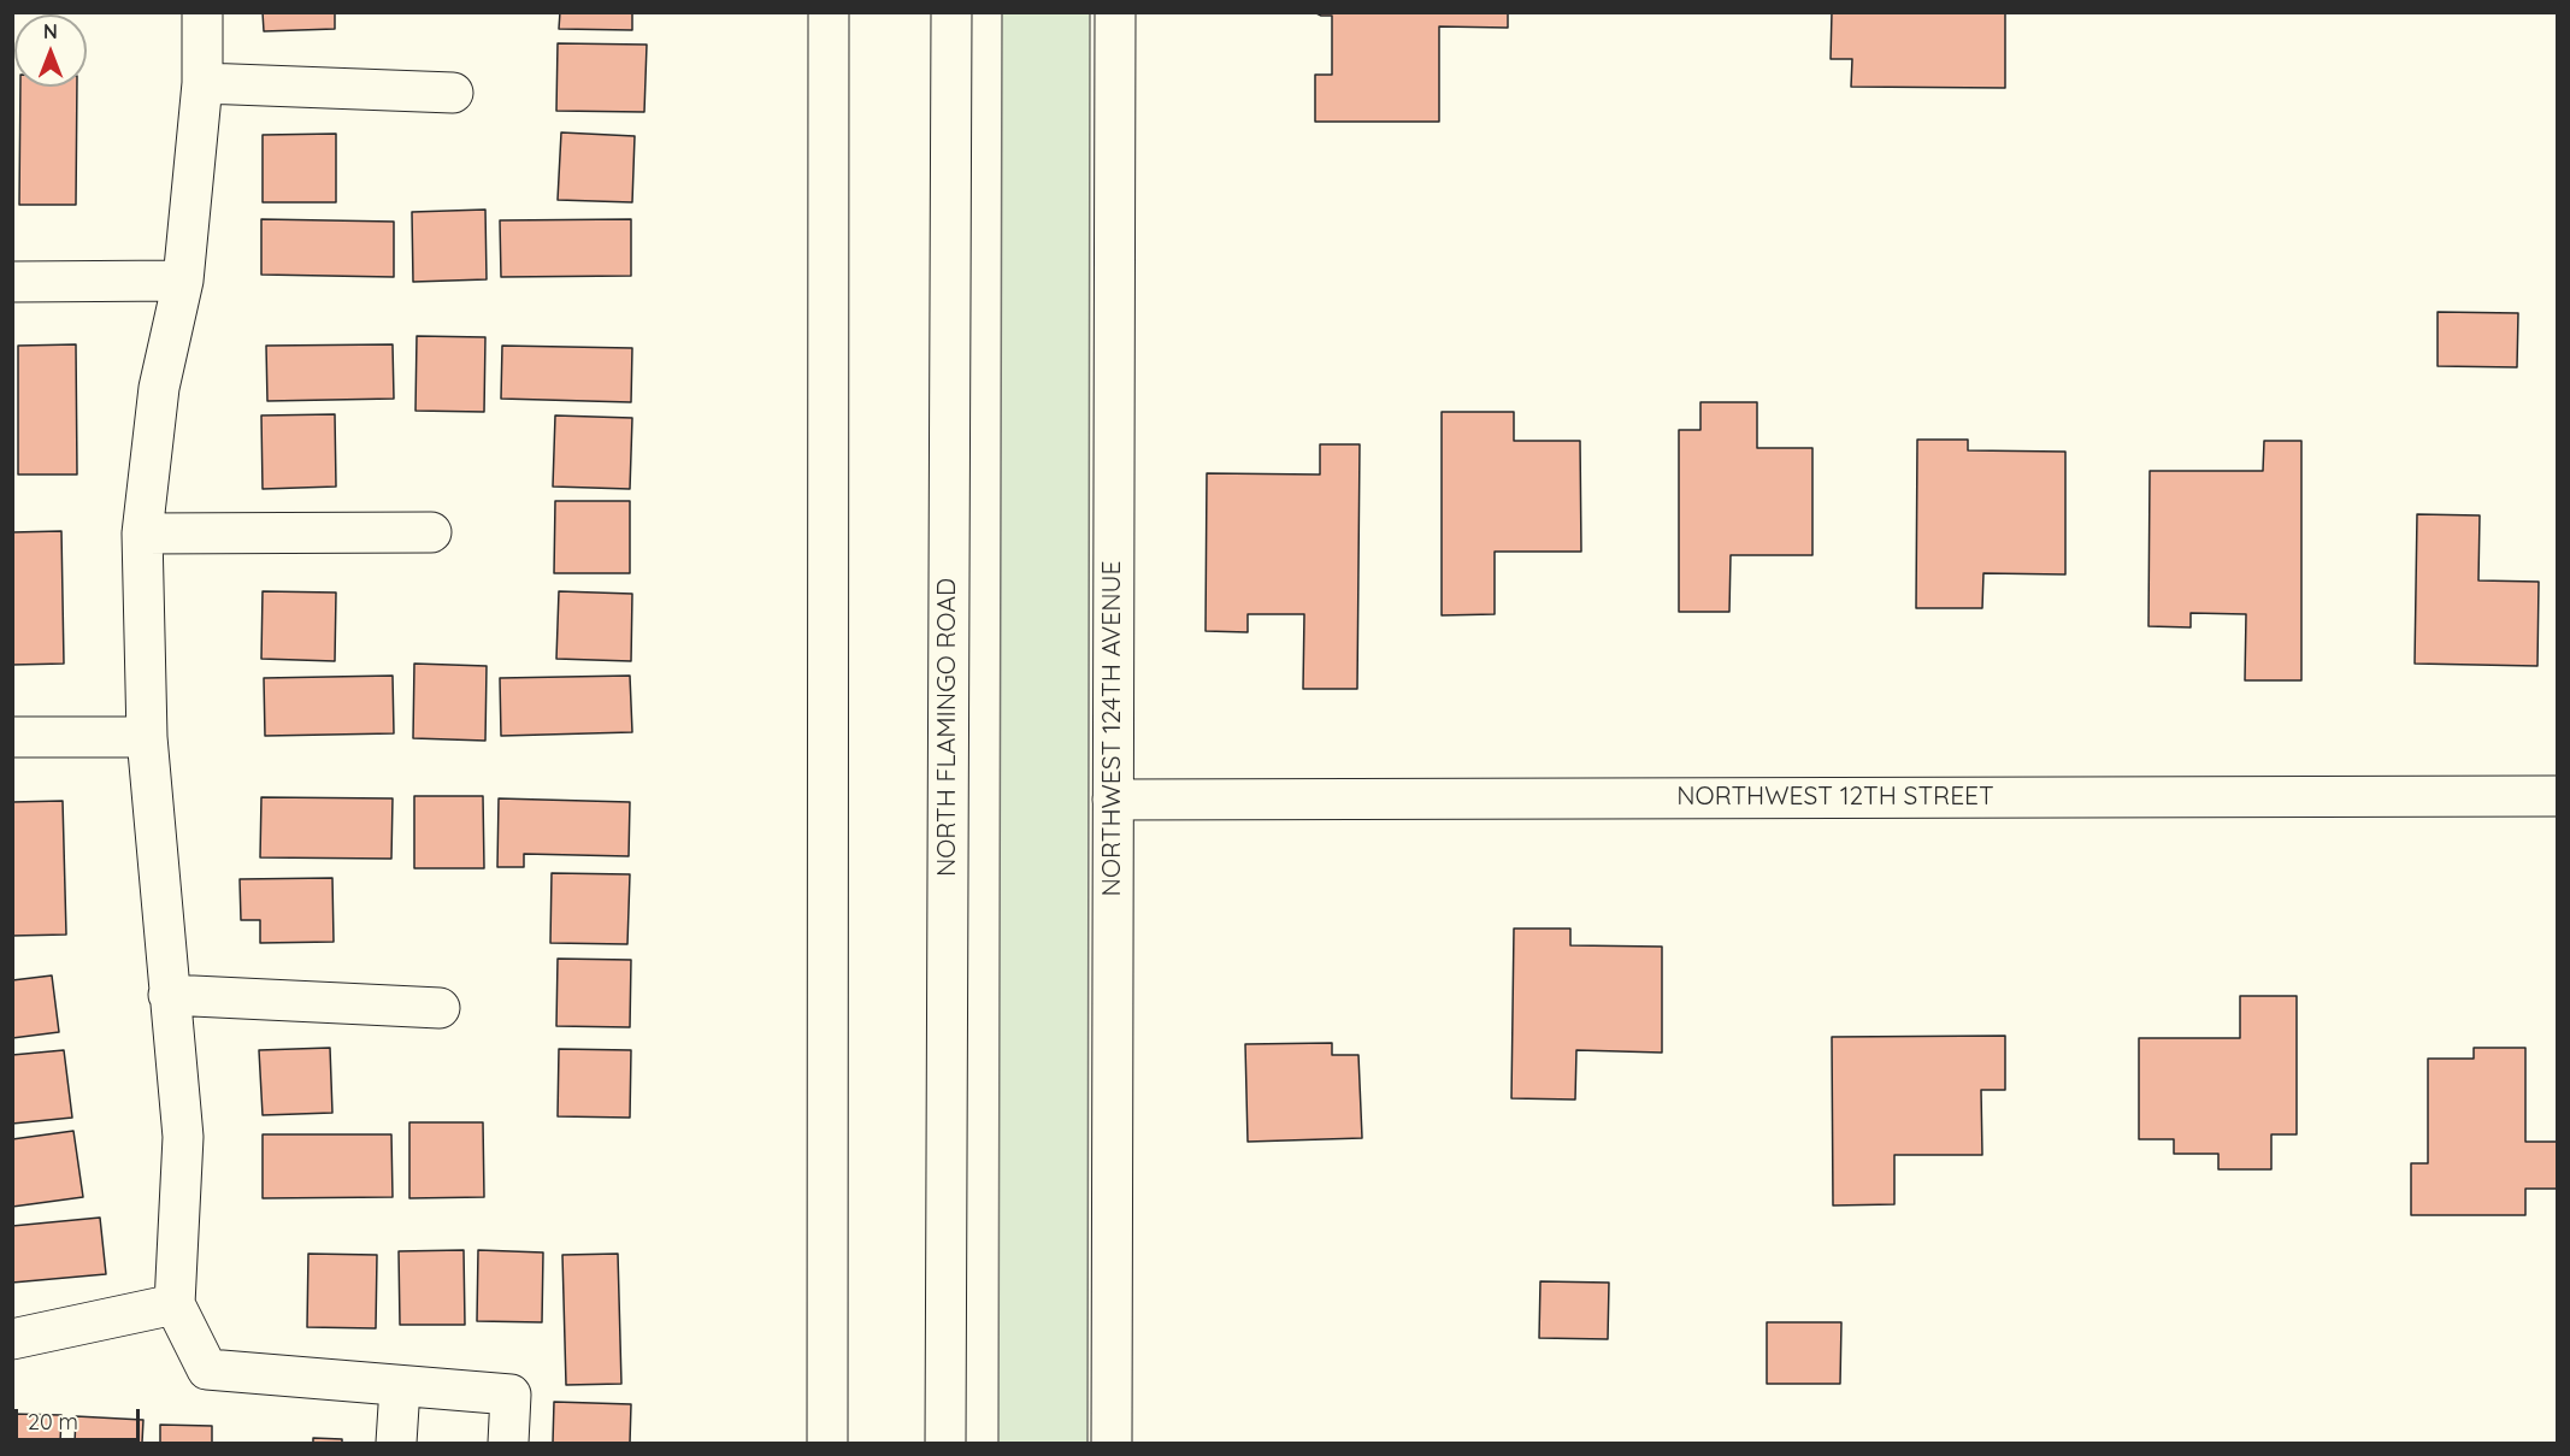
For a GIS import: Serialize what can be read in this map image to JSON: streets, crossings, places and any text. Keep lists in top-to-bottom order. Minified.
{"streets":{"main road":["NORTH FLAMINGO ROAD","NORTHWEST 124TH AVENUE","NORTHWEST 12TH STREET"]},"crossings":[["NORTHWEST 124TH AVENUE","NORTHWEST 12TH STREET"]],"scale_bar":"20 m","north":"top"}
